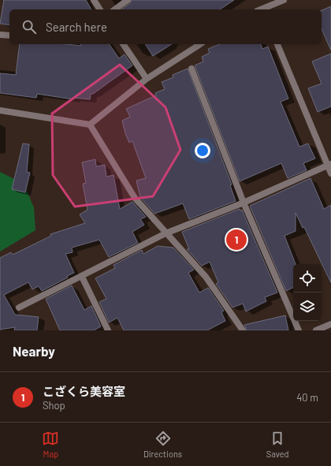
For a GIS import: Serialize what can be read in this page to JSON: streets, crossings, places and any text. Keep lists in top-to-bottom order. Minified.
{"page":{"search":"Search here","pins":"1","heading":"Nearby","list":[{"mark":"1","name":"こざくら美容室","note":"Shop","value":"40 m"}],"nav":["Map","Directions","Saved"]}}
